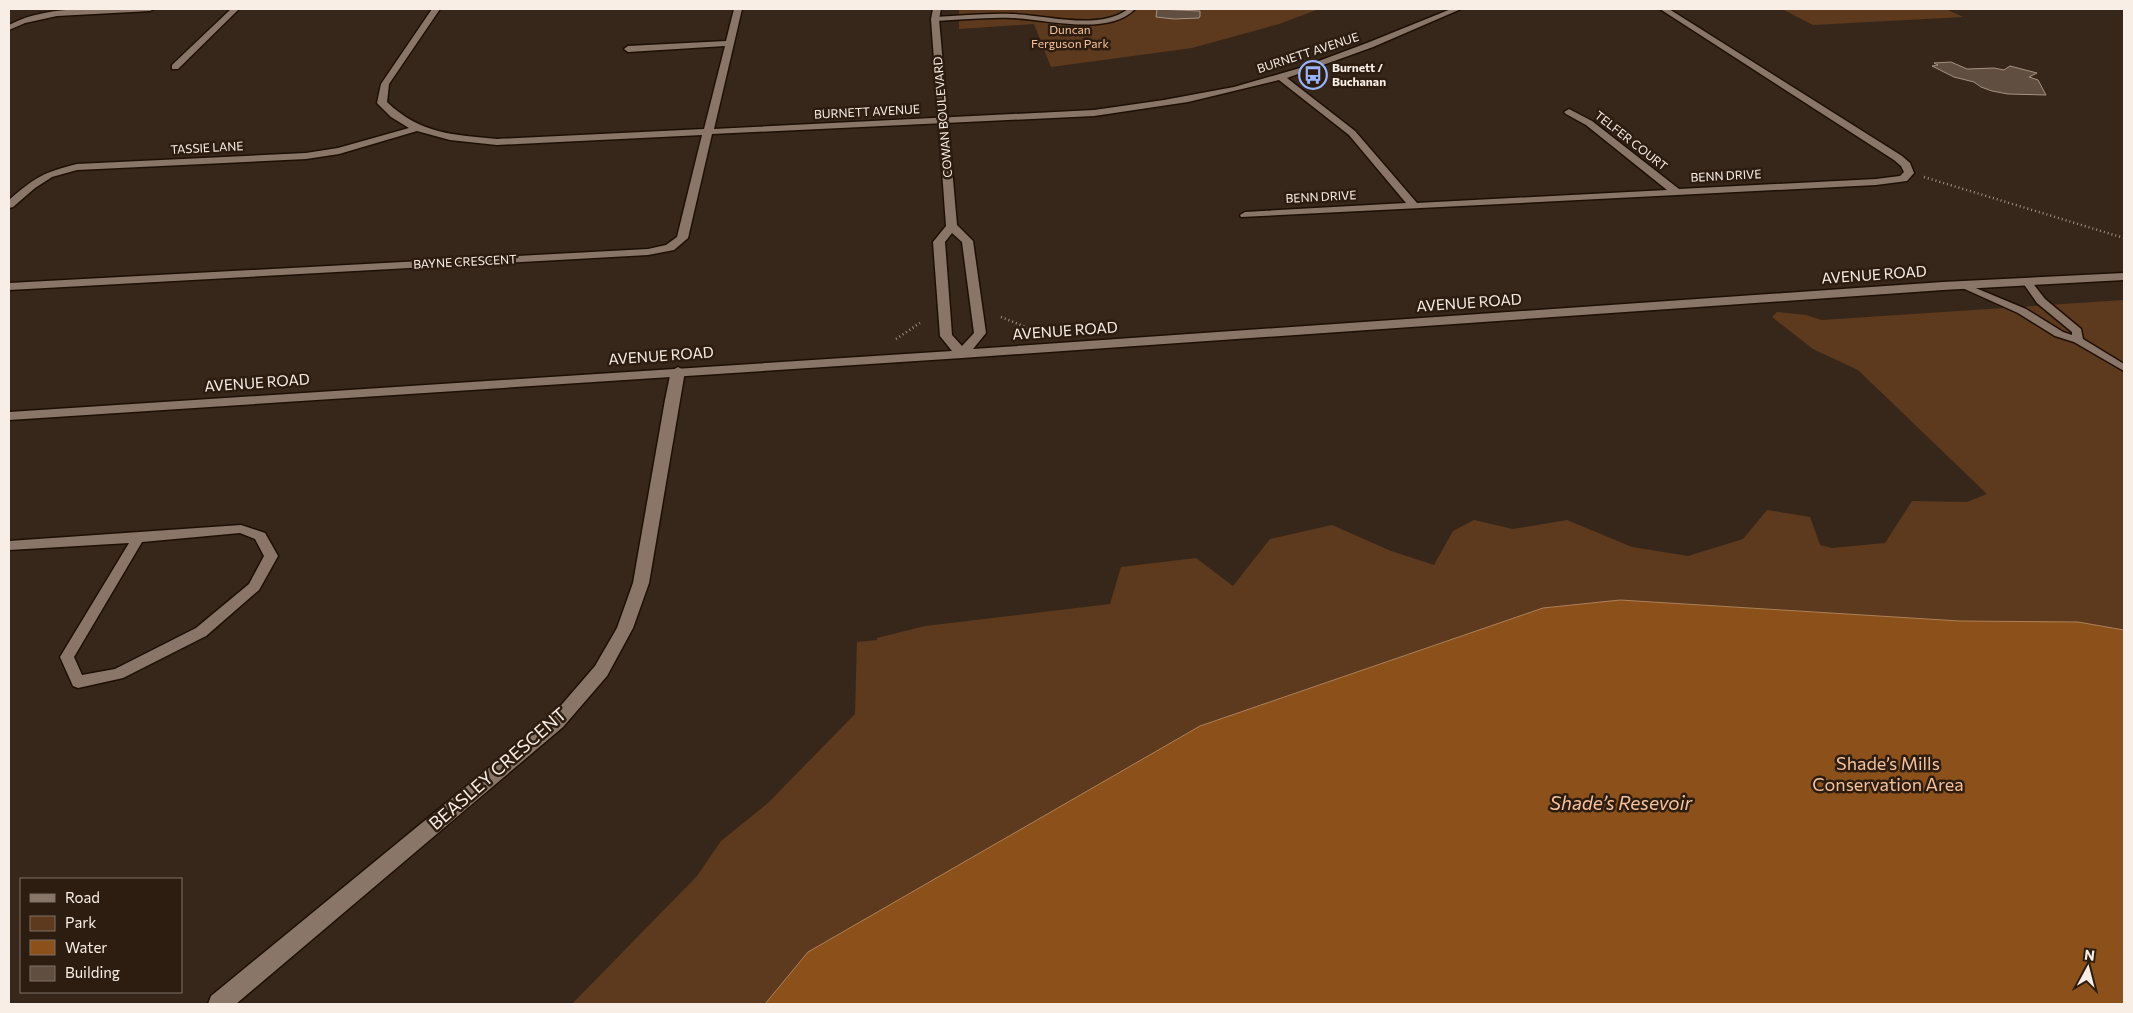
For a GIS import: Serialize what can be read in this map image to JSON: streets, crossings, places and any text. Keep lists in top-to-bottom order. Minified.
{"streets":{"street":["BURNETT AVENUE","COWAN BOULEVARD","TELFER COURT","TASSIE LANE","BENN DRIVE","BAYNE CRESCENT","AVENUE ROAD","BEASLEY CRESCENT"]},"crossings":[["BURNETT AVENUE","COWAN BOULEVARD"],["BURNETT AVENUE","TASSIE LANE"],["BURNETT AVENUE","BAYNE CRESCENT"],["TELFER COURT","BENN DRIVE"],["AVENUE ROAD","BEASLEY CRESCENT"]],"water":["Shade’s Resevoir"],"parks":["Duncan Ferguson Park","Shade’s Mills Conservation Area"],"places":{"bus stop":["Burnett / Buchanan"]},"legend":["Road","Park","Water","Building"],"north":"top"}
